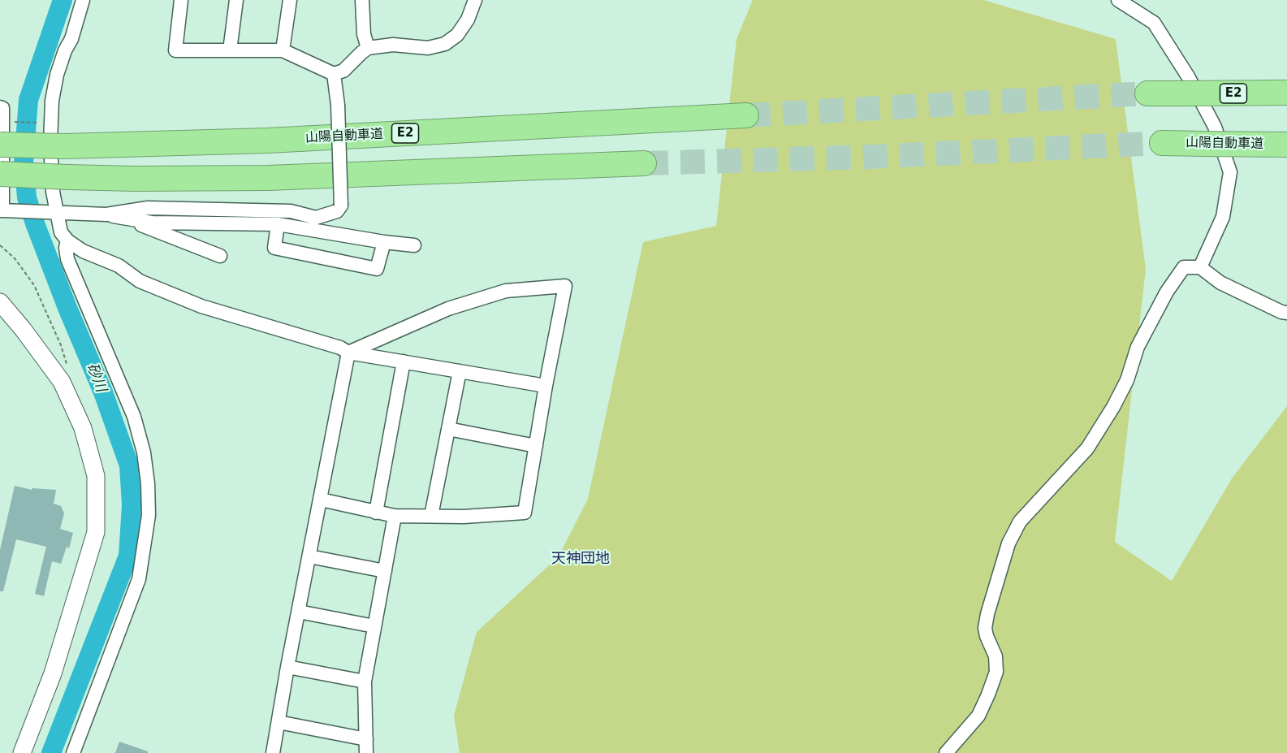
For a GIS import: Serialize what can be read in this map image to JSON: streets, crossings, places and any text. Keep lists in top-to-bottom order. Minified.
{"streets":{"highway":["E2","山陽自動車道"]},"districts":["天神団地"],"water":["砂川"]}
